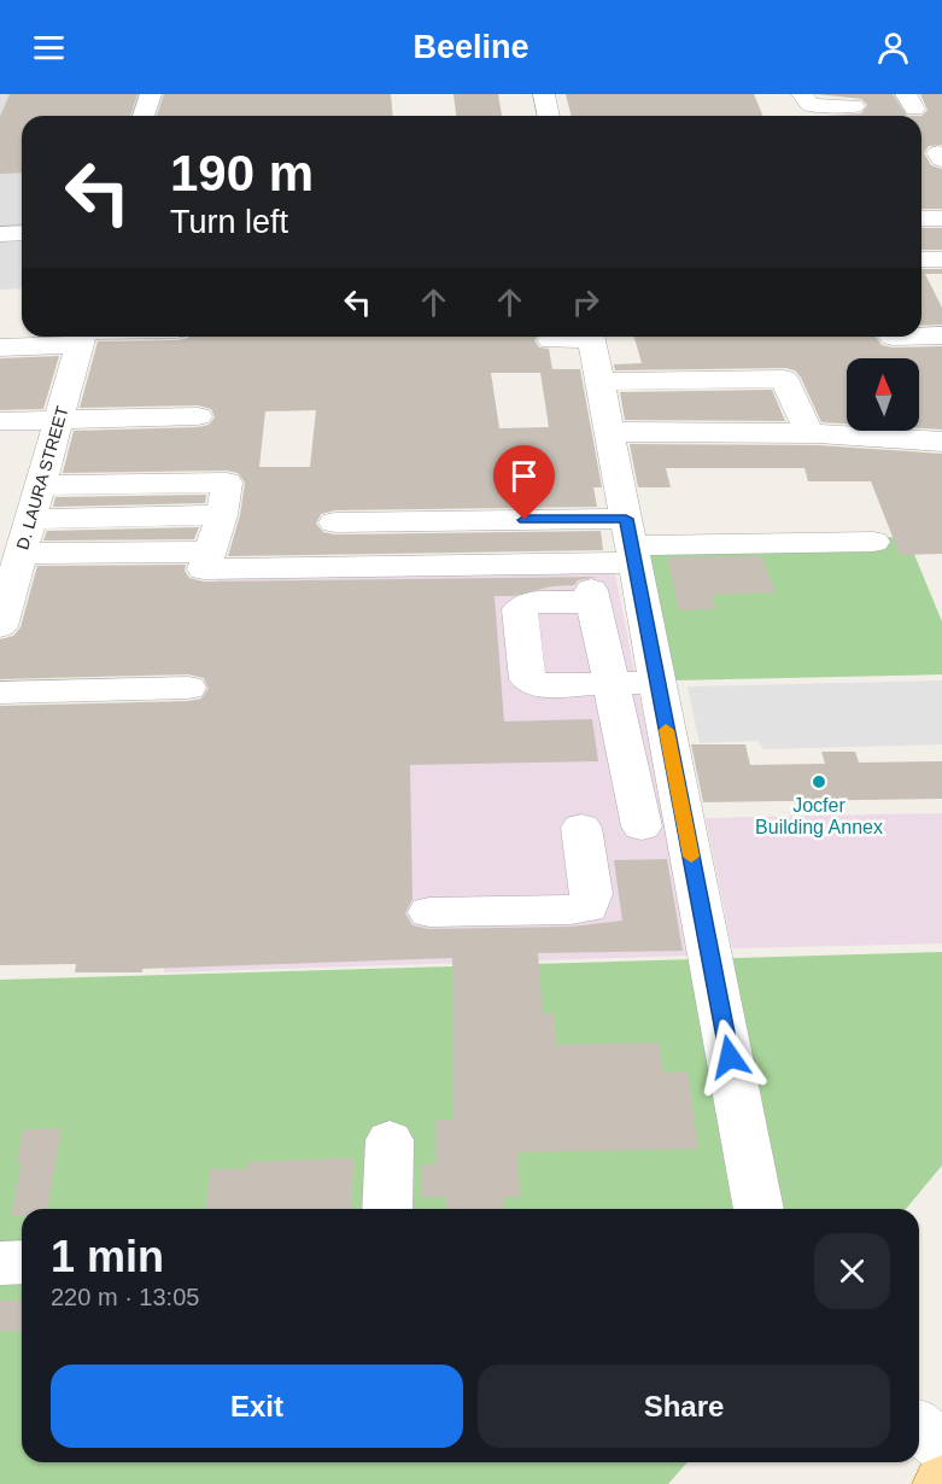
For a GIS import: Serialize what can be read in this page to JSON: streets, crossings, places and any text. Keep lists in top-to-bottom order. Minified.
{"streets":{"street":["D. LAURA STREET"]},"places":["Jocfer Building Annex"],"north":"top","page":{"header":"Beeline","turn":["190 m","Turn left"],"heading":["1 min","220 m · 13:05"],"buttons":["Exit","Share"]}}
